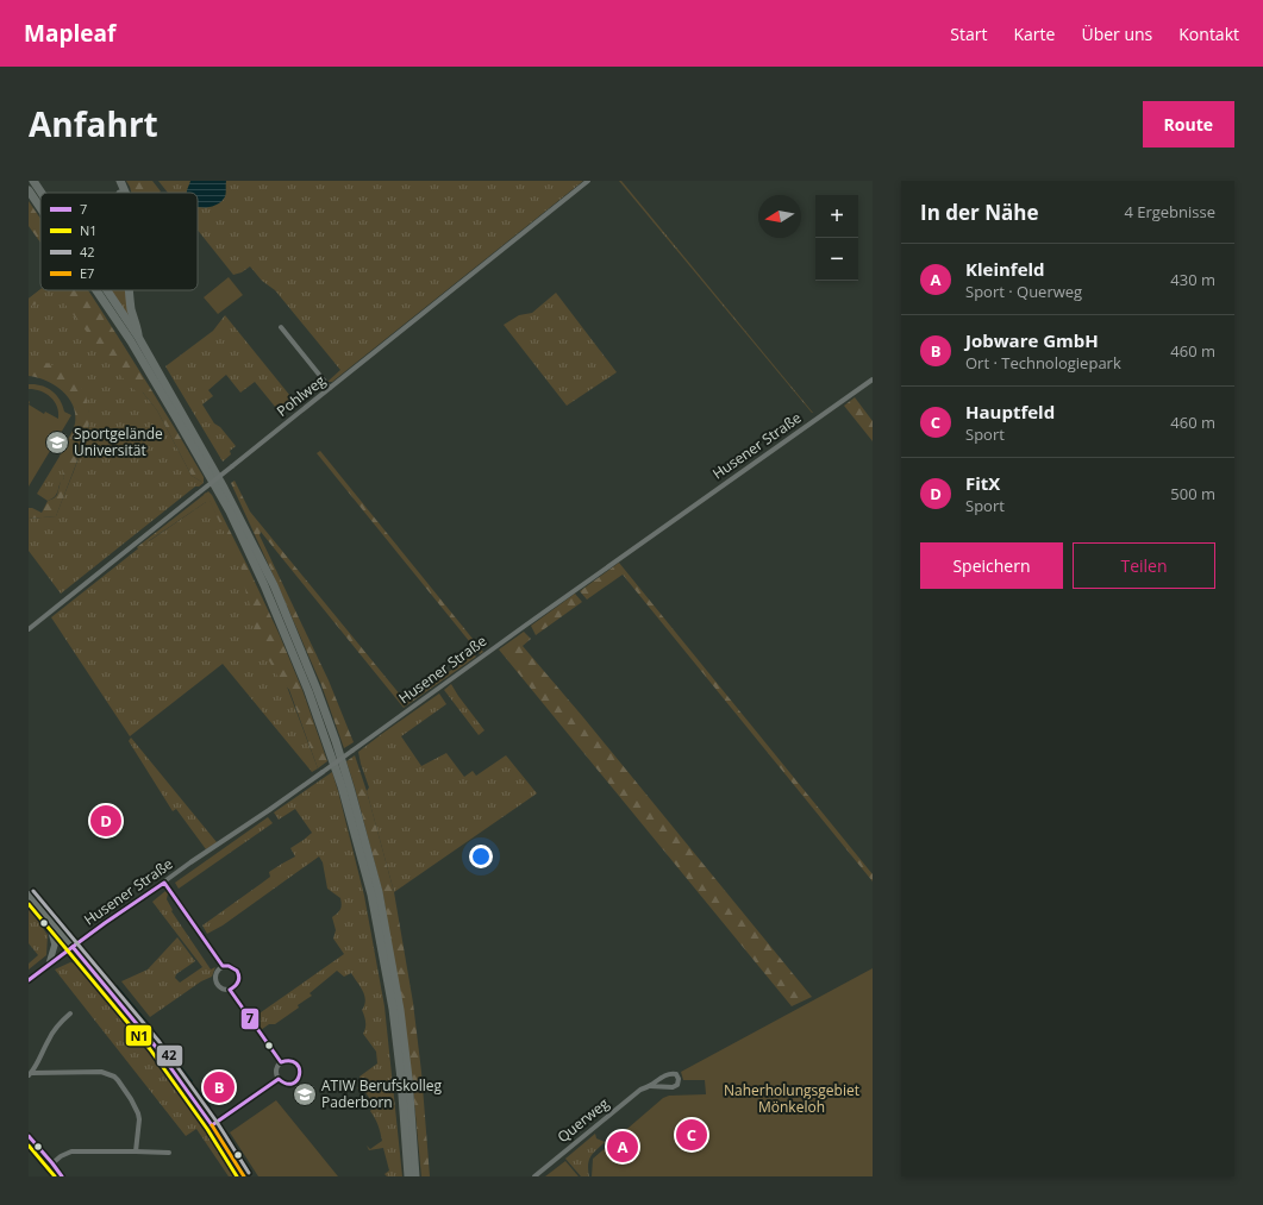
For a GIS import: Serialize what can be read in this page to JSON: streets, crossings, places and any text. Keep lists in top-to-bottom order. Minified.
{"streets":{"street":["Pohlweg","Husener Straße","Querweg"]},"parks":["Naherholungsgebiet Mönkeloh"],"places":{"school or university":["Sportgelände Universität","ATIW Berufskolleg Paderborn"]},"lines":["transit line 7","transit line 42","transit line N1","transit line E7"],"legend":["7","N1","42","E7"],"north":"left","page":{"header":"Mapleaf","nav":["Start","Karte","Über uns","Kontakt"],"title":"Anfahrt","buttons":["Route",["Speichern","Teilen"]],"heading":["In der Nähe","4 Ergebnisse"],"map_buttons":["+","−"],"list":[{"mark":"A","name":"Kleinfeld","note":"Sport · Querweg","value":"430 m"},{"mark":"B","name":"Jobware GmbH","note":"Ort · Technologiepark","value":"460 m"},{"mark":"C","name":"Hauptfeld","note":"Sport","value":"460 m"},{"mark":"D","name":"FitX","note":"Sport","value":"500 m"}],"pins":["D","B","C","A"]}}
